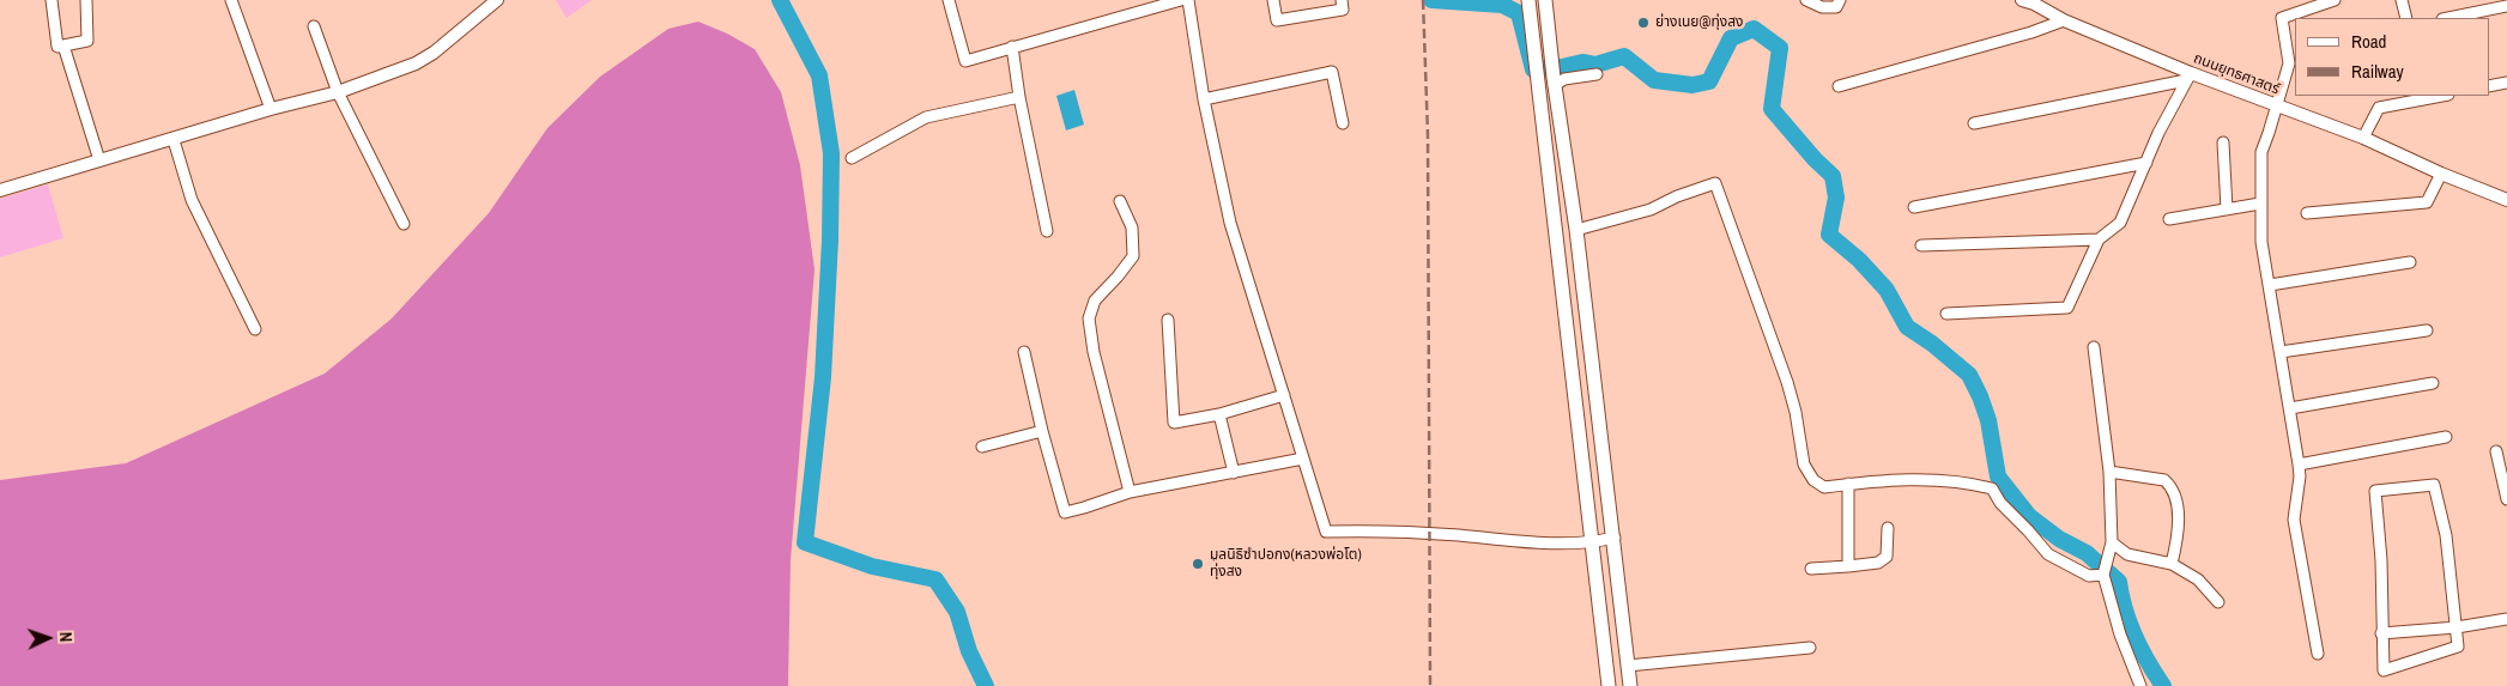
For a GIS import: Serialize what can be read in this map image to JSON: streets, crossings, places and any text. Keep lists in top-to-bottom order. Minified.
{"streets":{"street":["ถนนยุทธศาสตร์"]},"places":["ย่างเนย@ทุ่งสง","มูลนิธิซำปอกง(หลวงพ่อโต) ทุ่งสง"],"legend":["Road","Railway"],"north":"right"}
